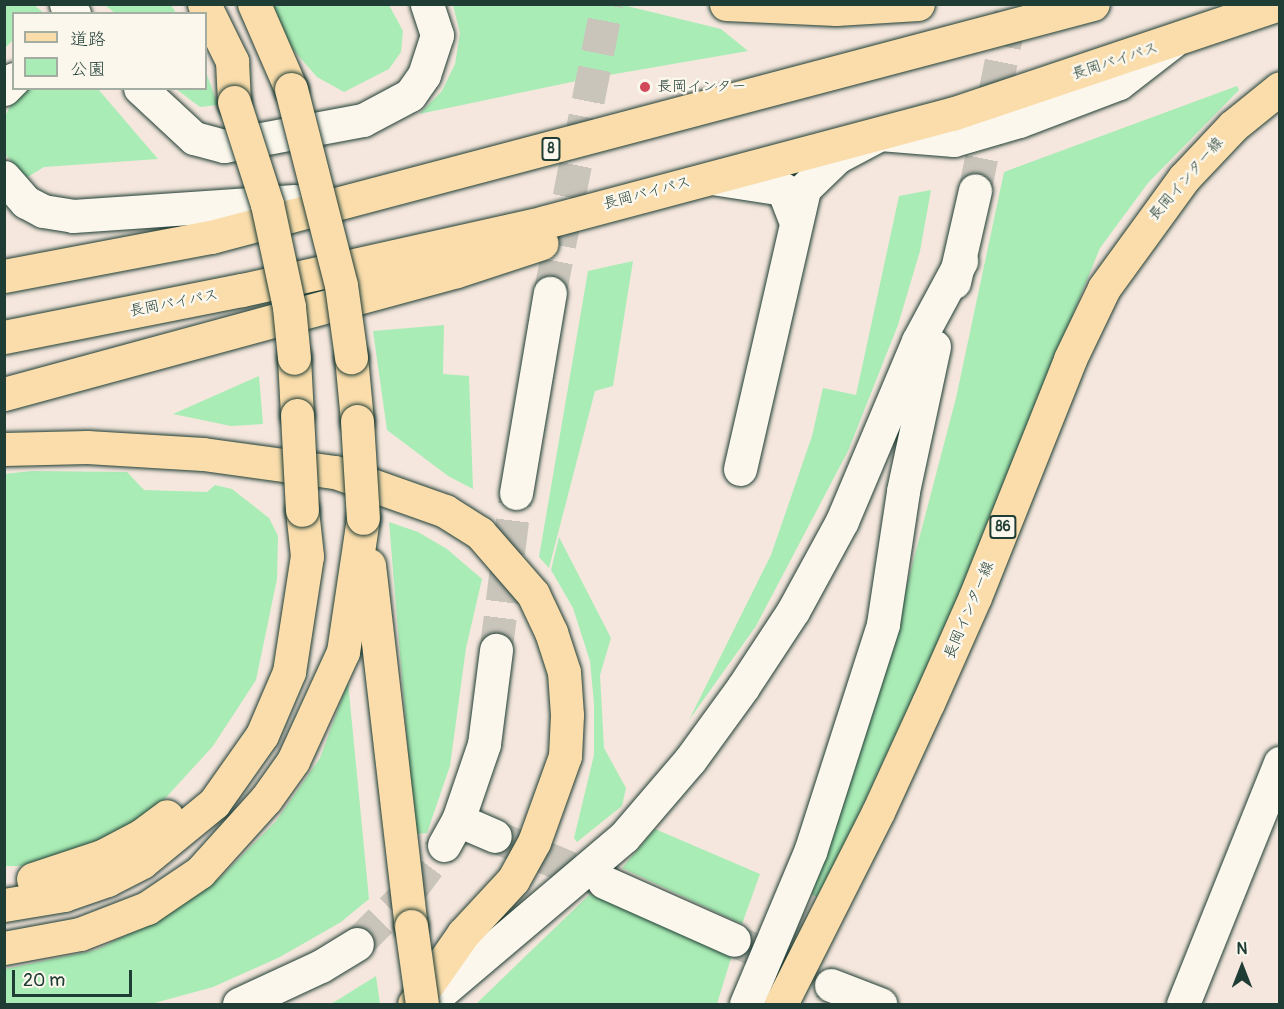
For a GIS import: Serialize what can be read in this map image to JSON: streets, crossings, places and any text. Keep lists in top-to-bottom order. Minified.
{"streets":{"main road":["長岡バイパス","8","長岡インター線","86"]},"places":["長岡インター"],"legend":["道路","公園"],"scale_bar":"20 m","north":"top"}
